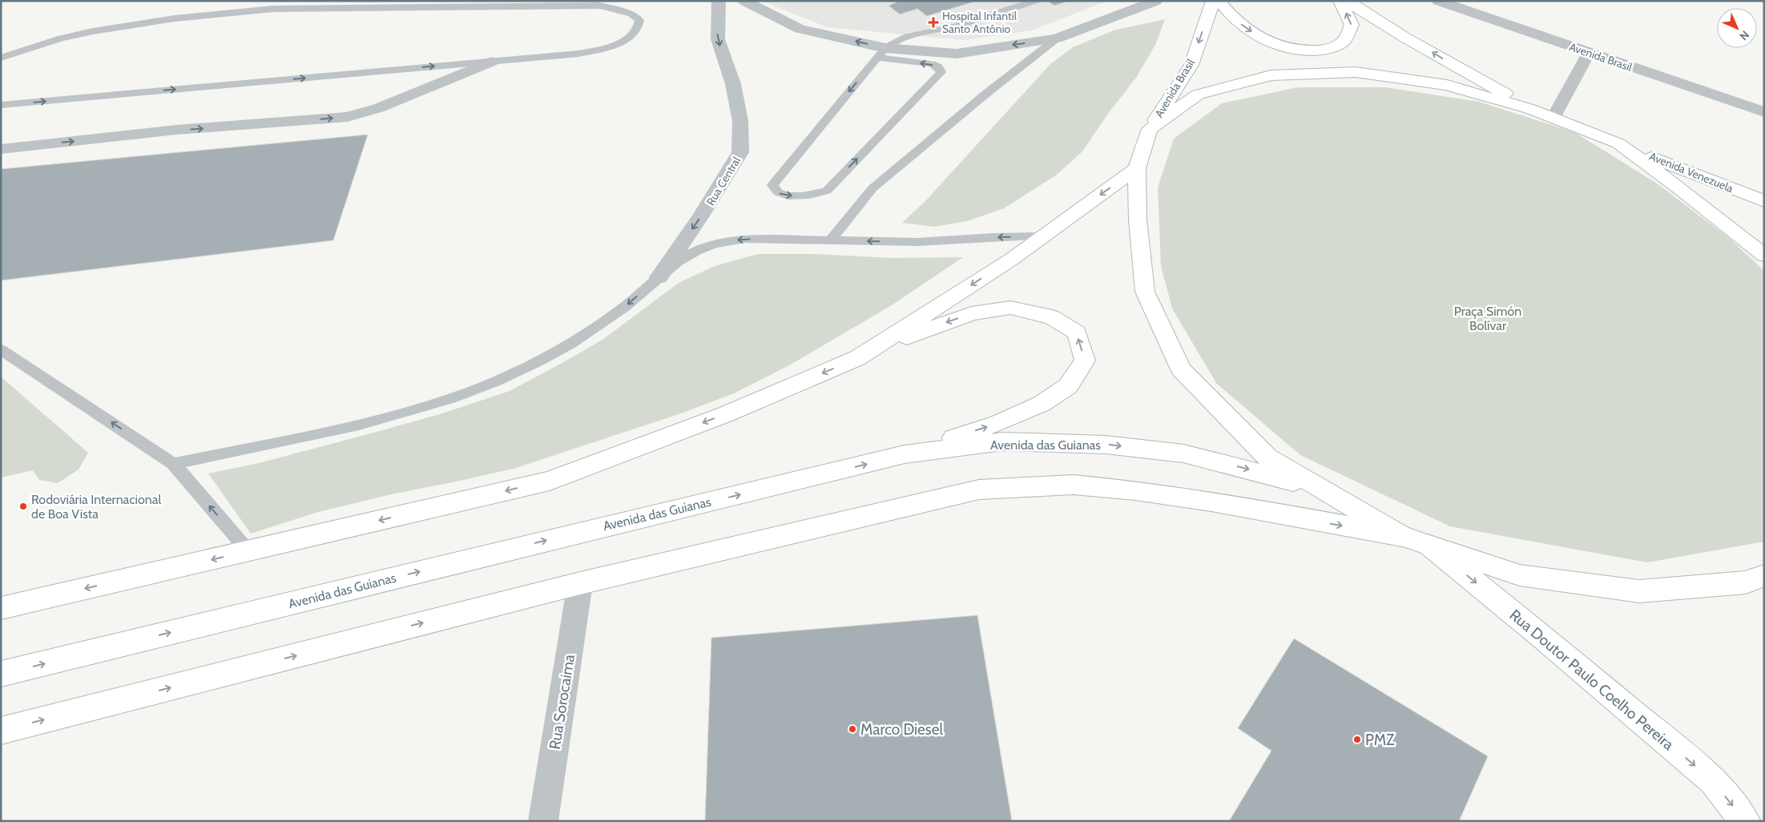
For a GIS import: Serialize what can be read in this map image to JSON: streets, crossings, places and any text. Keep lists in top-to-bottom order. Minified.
{"streets":{"main road":["Avenida Brasil","Avenida Venezuela","Avenida das Guianas","Rua Doutor Paulo Coelho Pereira"],"street":["Rua Central","Rua Sorocaima"]},"crossings":[["Avenida Brasil","Avenida das Guianas"]],"one_way":["Rua Central","Rua Doutor Paulo Coelho Pereira"],"parks":["Praça Simón Bolívar"],"places":{"health":["Hospital Infantil Santo Antônio"],"other":["Rodoviária Internacional de Boa Vista","Marco Diesel","PMZ"]},"north":"bottom right"}
